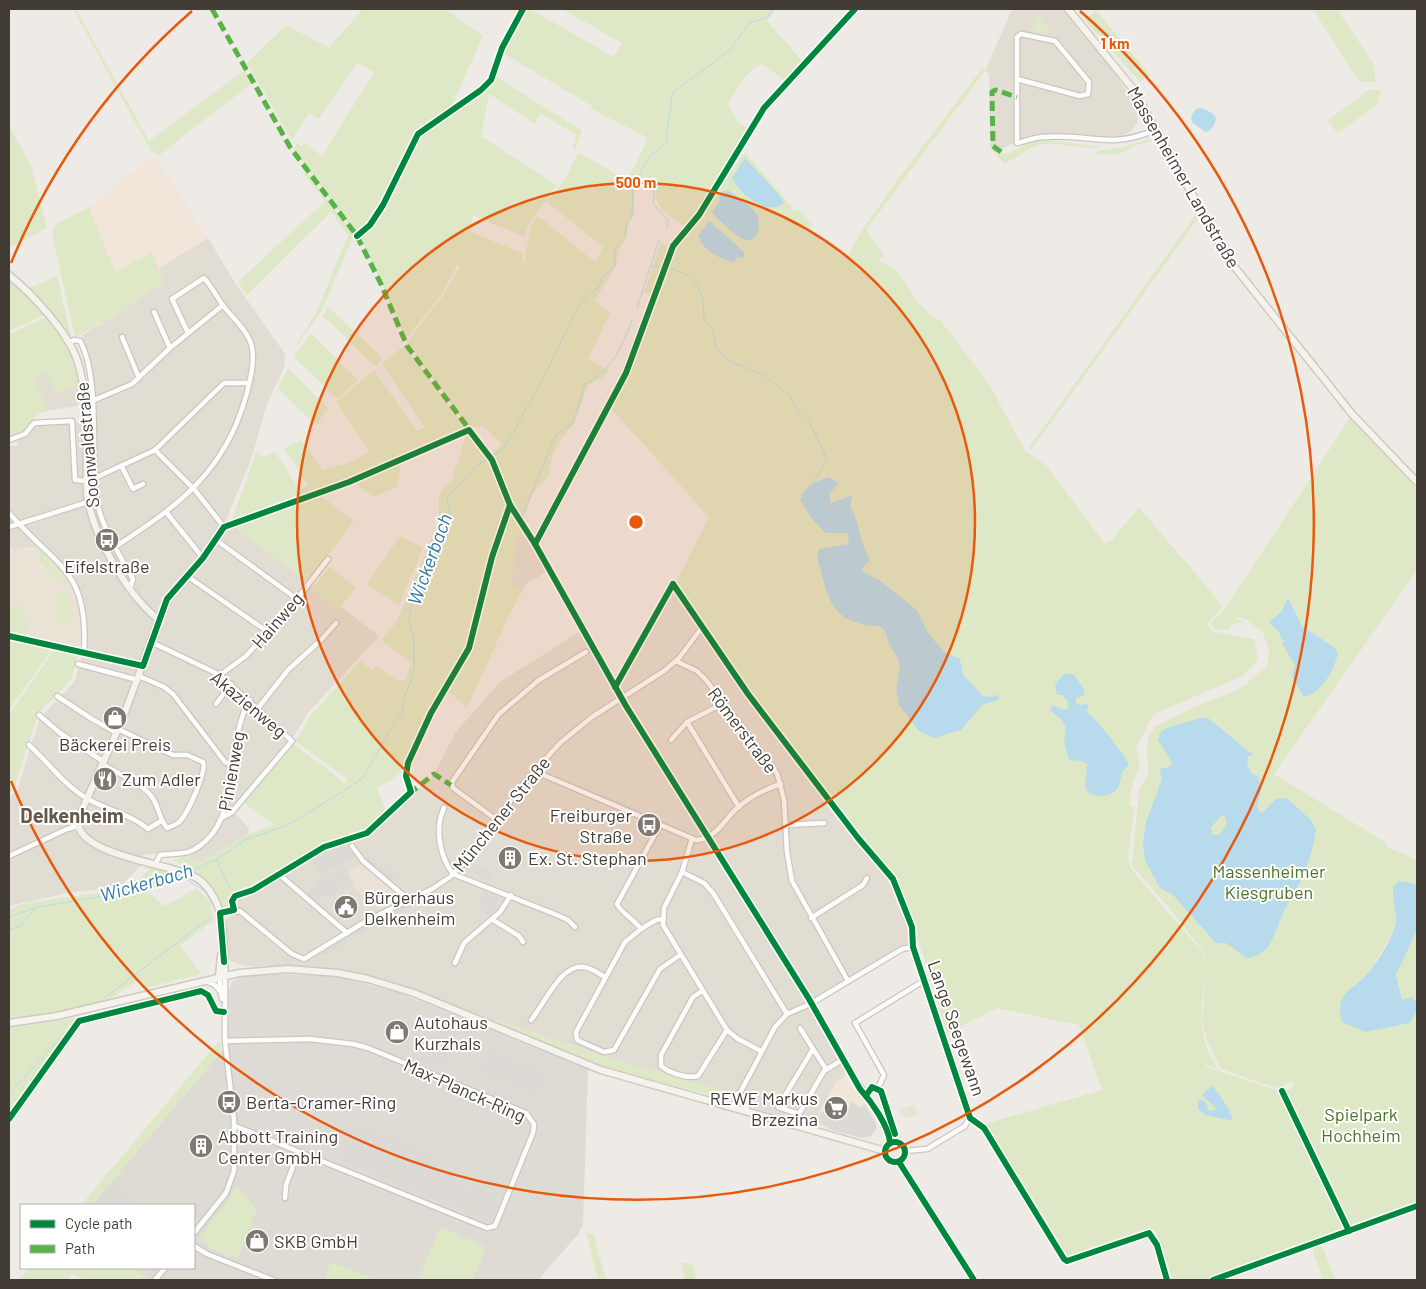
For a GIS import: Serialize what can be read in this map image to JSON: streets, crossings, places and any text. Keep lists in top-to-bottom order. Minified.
{"streets":{"main road":["Massenheimer Landstraße","Soonwaldstraße"],"street":["Hainweg","Akazienweg","Römerstraße","Pinienweg","Münchener Straße","Lange Seegewann","Max-Planck-Ring"]},"crossings":[["Hainweg","Akazienweg"],["Akazienweg","Pinienweg"],["Römerstraße","Münchener Straße"],["Römerstraße","Lange Seegewann"]],"districts":["Delkenheim"],"water":["Wickerbach"],"parks":["Massenheimer Kiesgruben","Spielpark Hochheim"],"places":{"bus stop":["Eifelstraße","Freiburger Straße","Berta-Cramer-Ring"],"shop":["Bäckerei Preis","Autohaus Kurzhals","SKB GmbH"],"restaurant":["Zum Adler"],"building":["Ex. St. Stephan","Abbott Training Center GmbH"],"public building":["Bürgerhaus Delkenheim"],"supermarket":["REWE Markus Brzezina"]},"legend":["Cycle path","Path"],"rings":["1 km","500 m"]}
